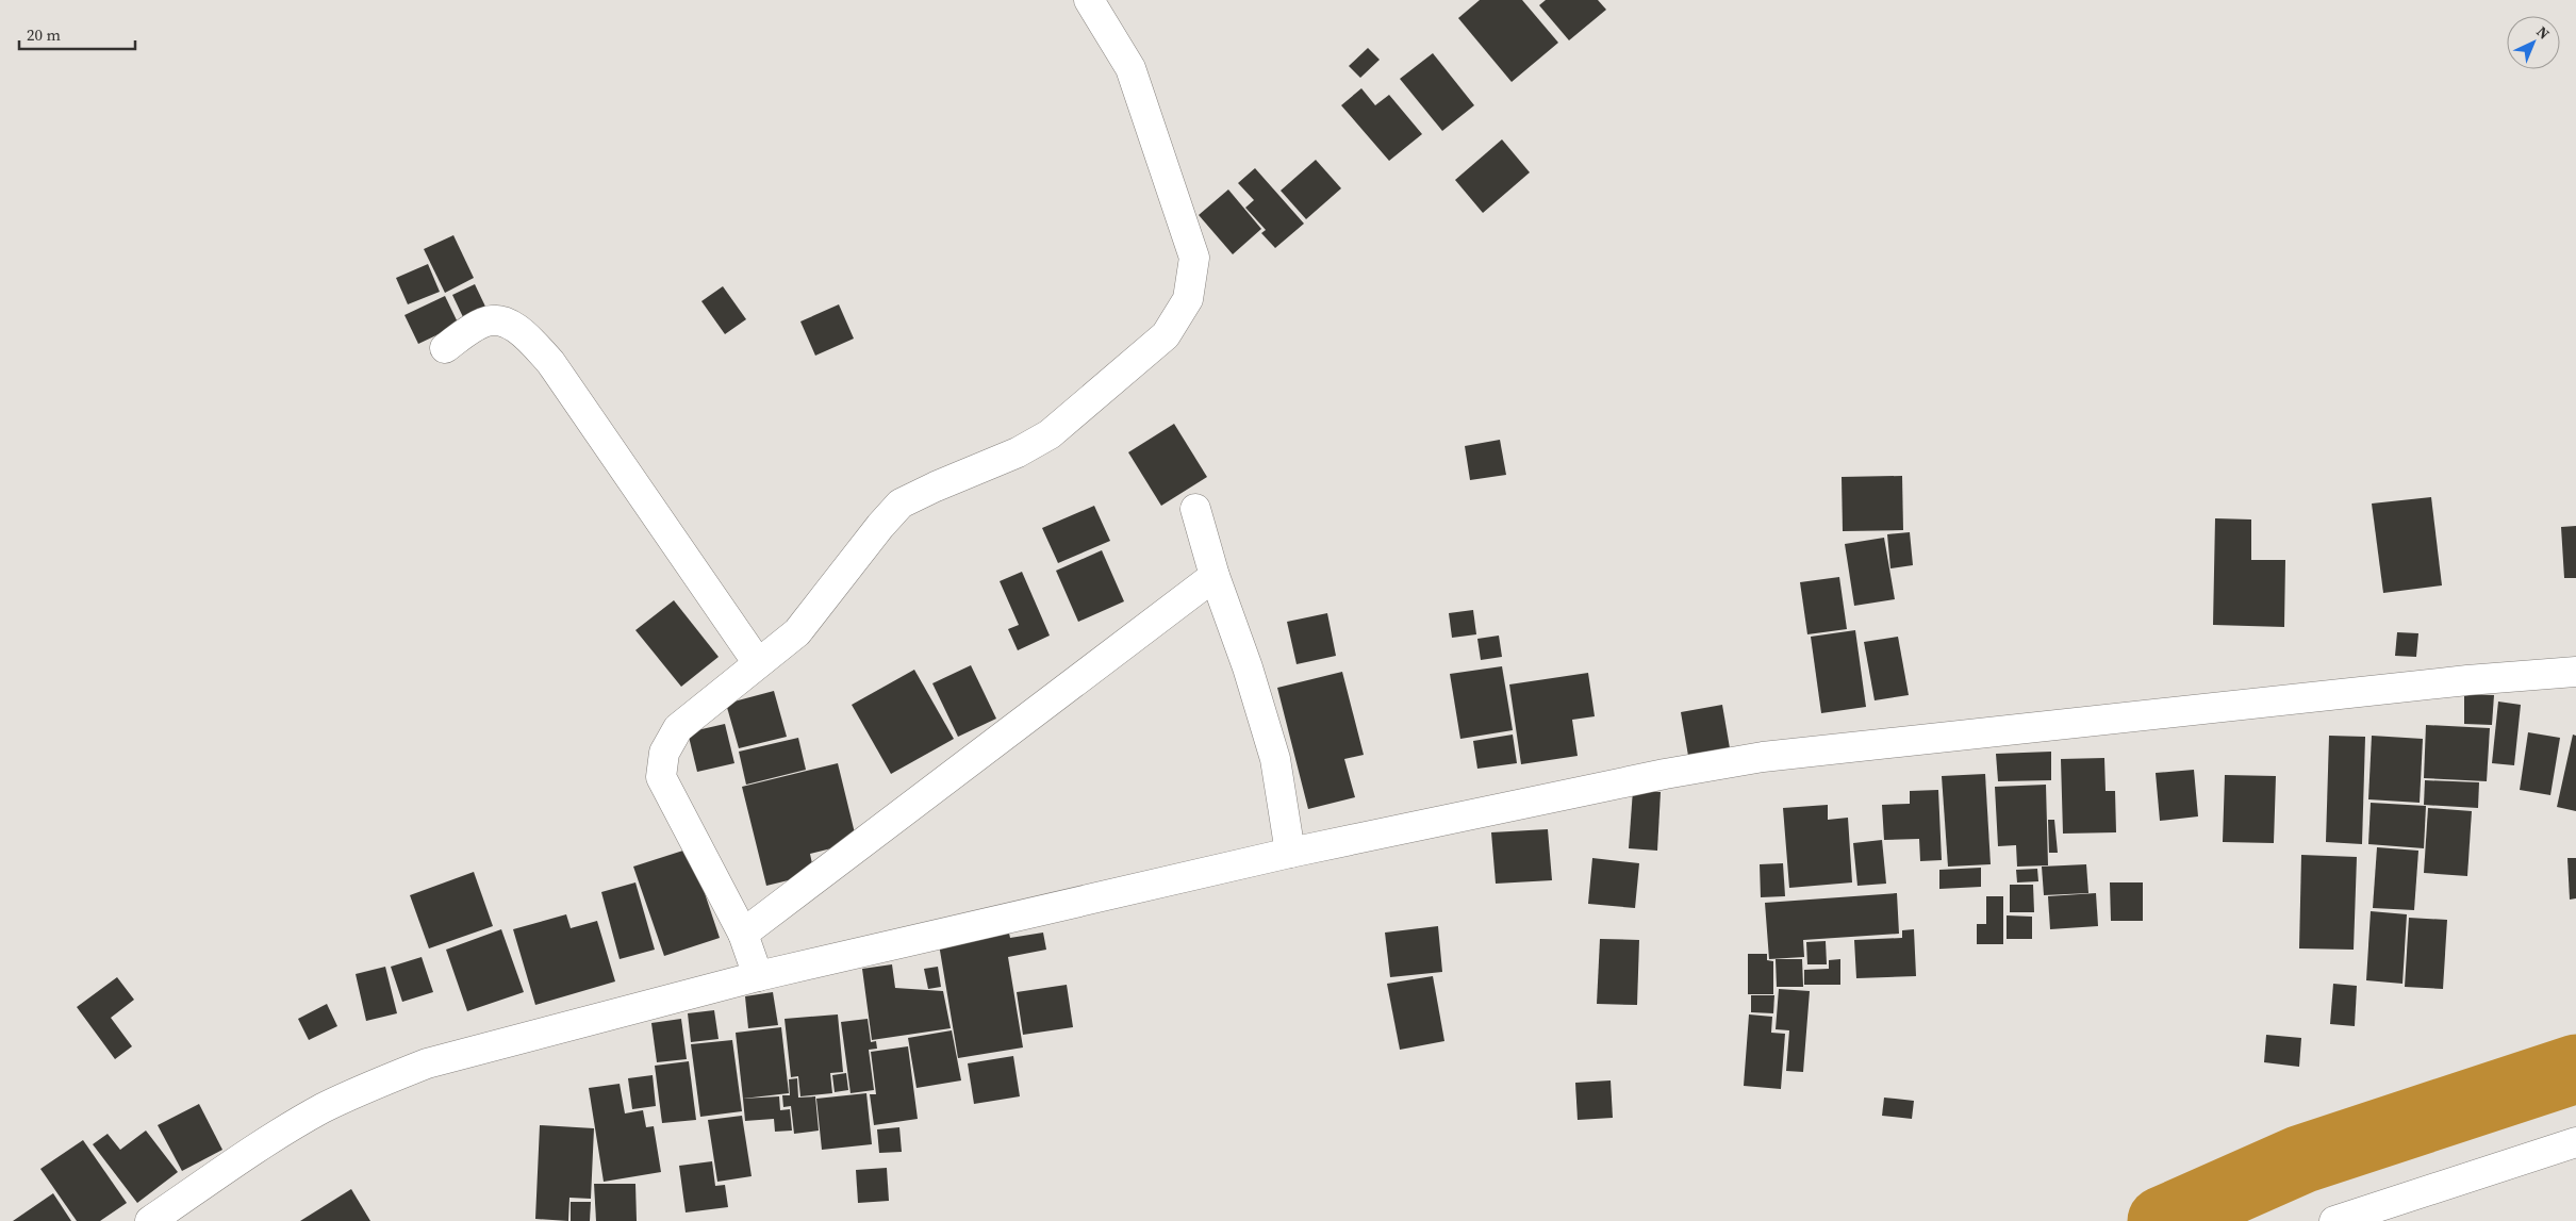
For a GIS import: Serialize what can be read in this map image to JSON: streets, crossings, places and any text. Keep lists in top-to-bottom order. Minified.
{"scale_bar":"20 m","north":"top right"}
